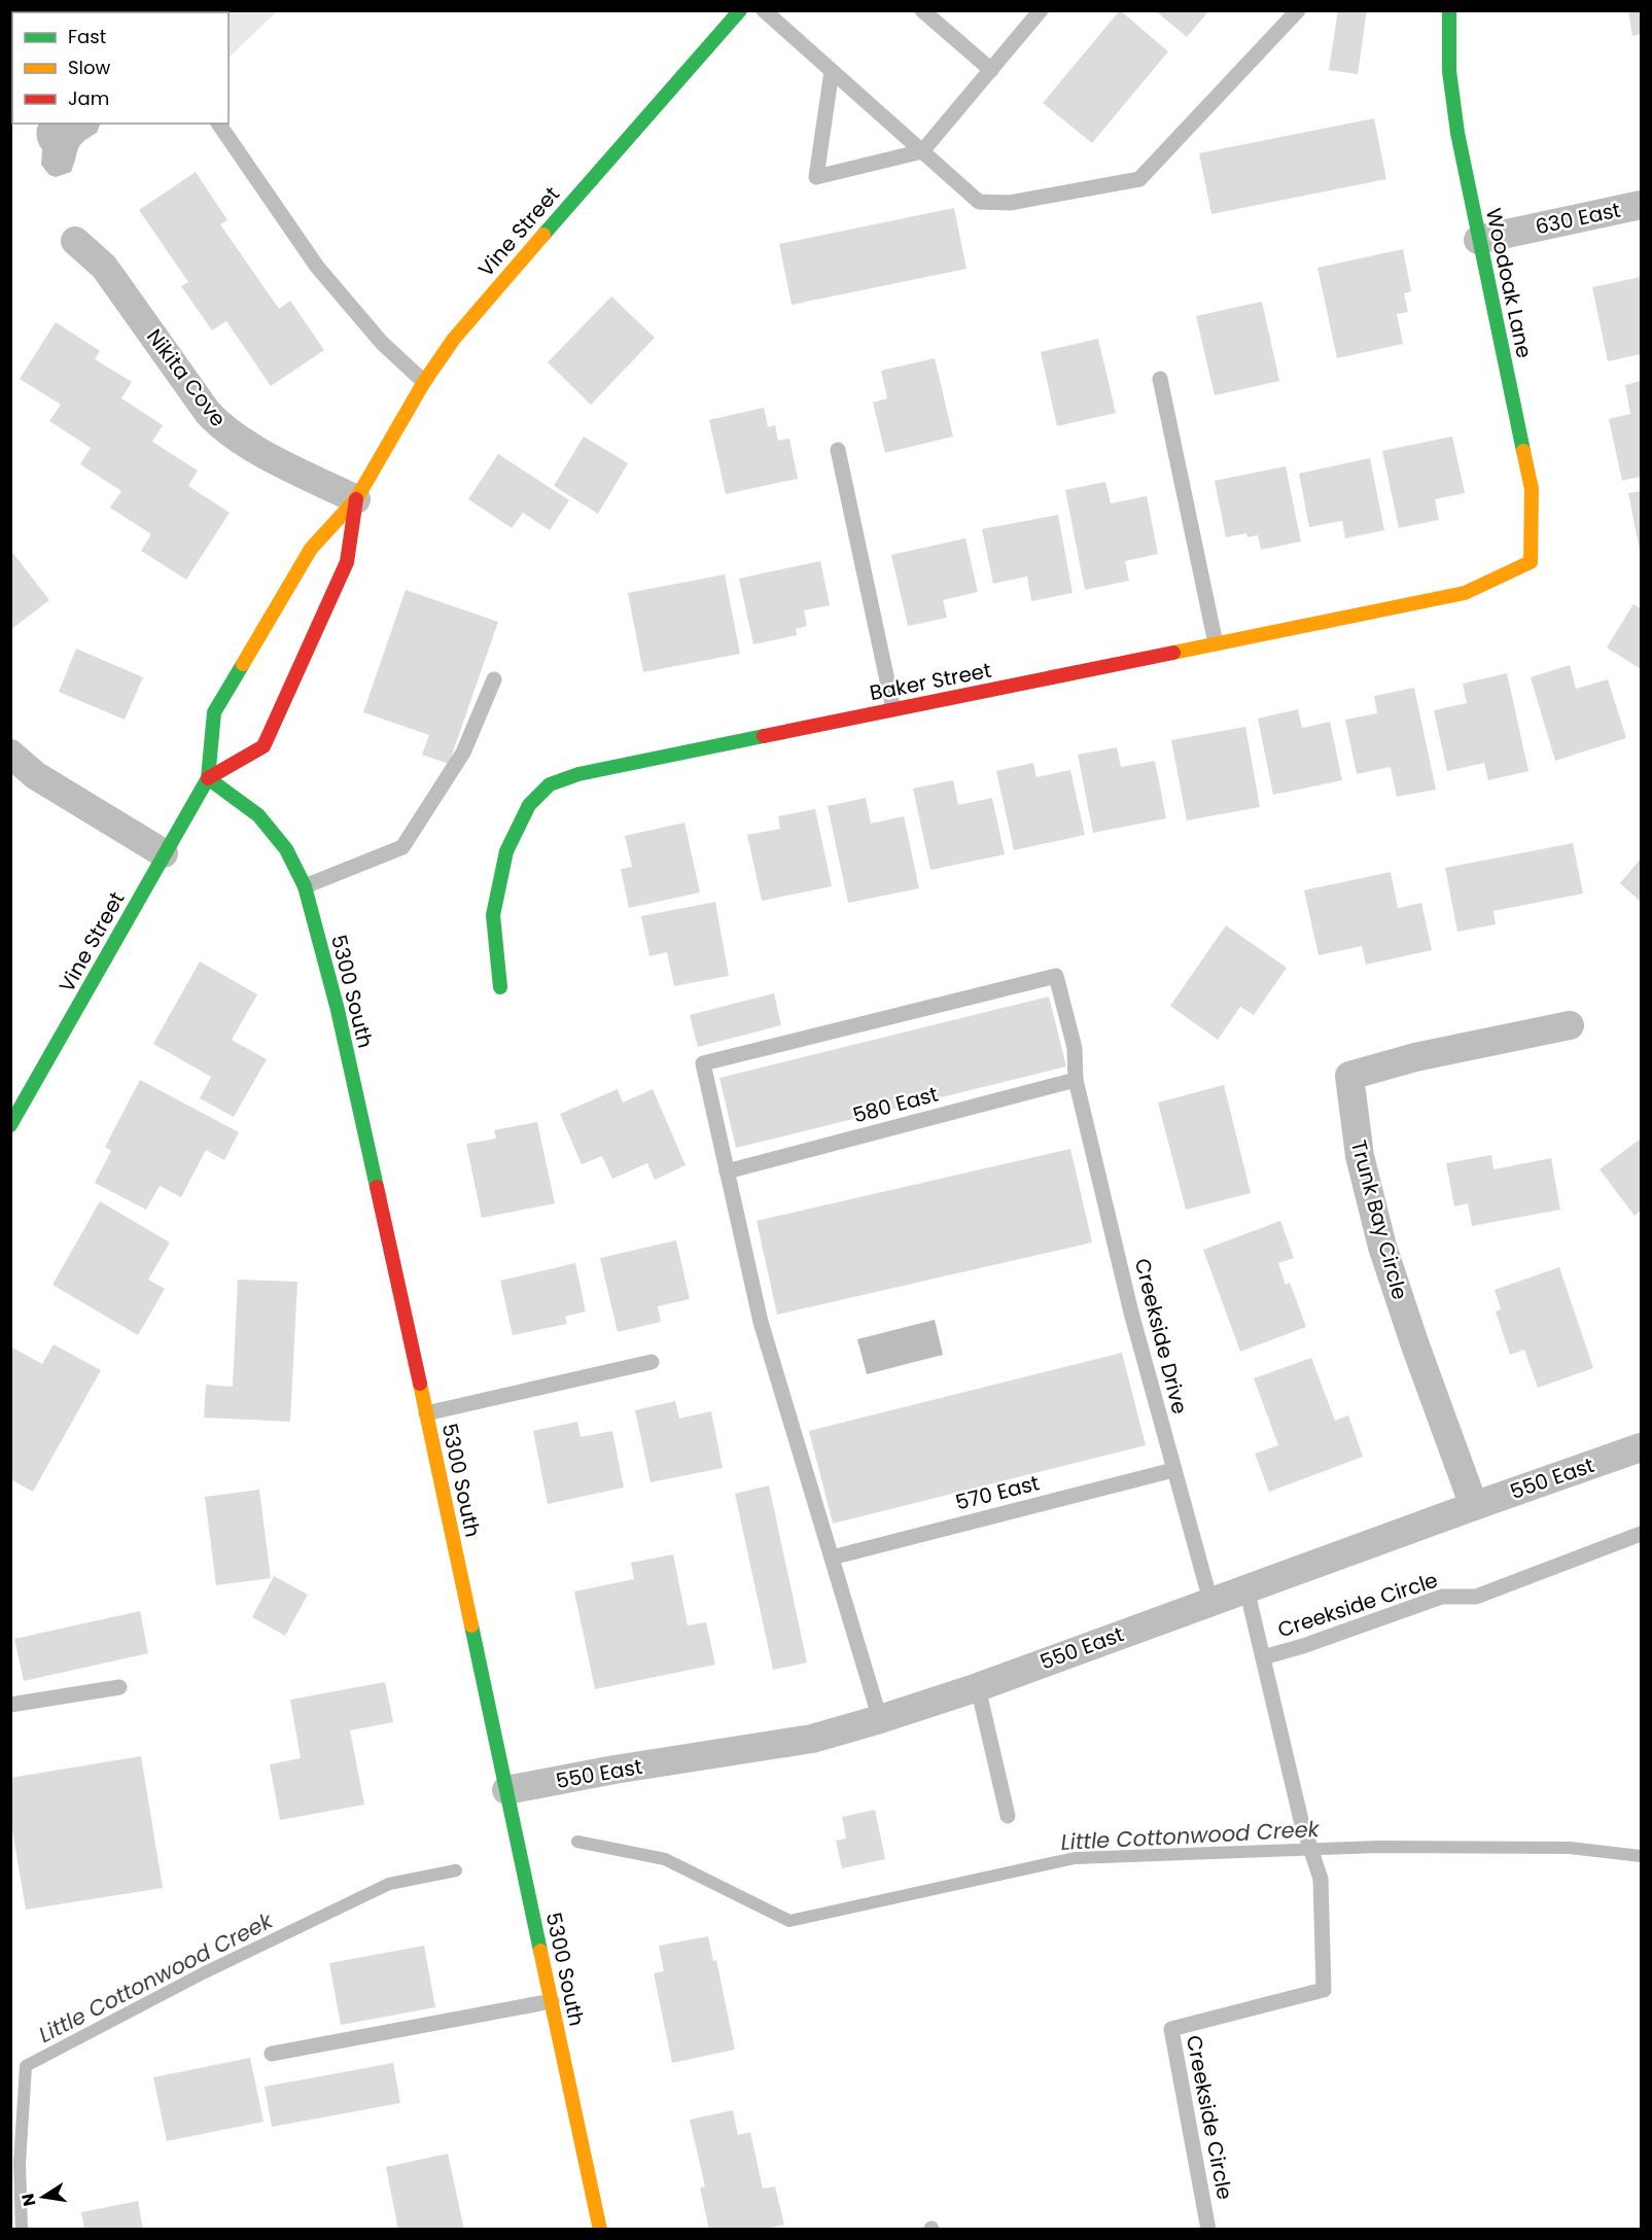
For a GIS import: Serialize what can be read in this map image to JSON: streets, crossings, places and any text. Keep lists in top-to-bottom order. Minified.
{"streets":{"main road":["Vine Street","Woodoak Lane","Baker Street","5300 South"],"street":["630 East","Nikita Cove","Trunk Bay Circle","550 East"],"lane":["580 East","Creekside Drive","570 East","Creekside Circle"]},"crossings":[["630 East","Woodoak Lane"],["Vine Street","Nikita Cove"],["Vine Street","5300 South"],["Woodoak Lane","Baker Street"],["5300 South","550 East"],["580 East","Creekside Drive"],["Trunk Bay Circle","550 East"],["Creekside Drive","550 East"],["Creekside Drive","570 East"],["550 East","Creekside Circle"]],"water":["Little Cottonwood Creek"],"legend":["Fast","Slow","Jam"],"north":"left"}
